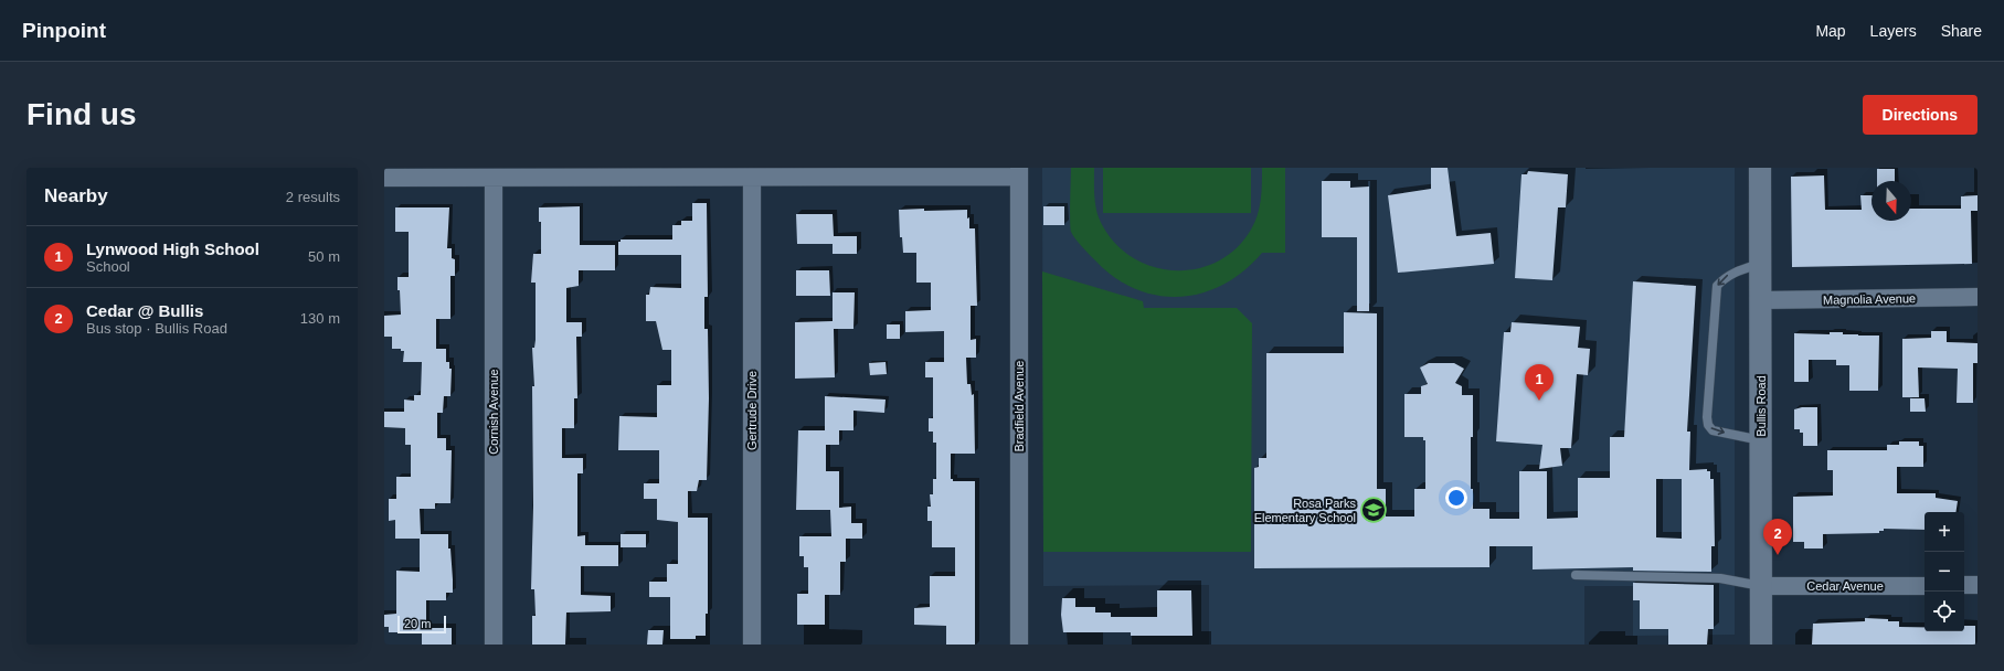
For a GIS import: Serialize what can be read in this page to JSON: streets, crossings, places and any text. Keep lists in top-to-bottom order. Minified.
{"streets":{"street":["Magnolia Avenue","Bradfield Avenue","Bullis Road","Gertrude Drive","Cornish Avenue","Cedar Avenue"]},"crossings":[["Magnolia Avenue","Bullis Road"],["Bullis Road","Cedar Avenue"]],"places":{"school or university":["Rosa Parks Elementary School"]},"scale_bar":"20 m","north":"bottom","page":{"header":"Pinpoint","nav":["Map","Layers","Share"],"buttons":"Directions","title":"Find us","heading":["Nearby","2 results"],"list":[{"mark":"1","name":"Lynwood High School","note":"School","value":"50 m"},{"mark":"2","name":"Cedar @ Bullis","note":"Bus stop · Bullis Road","value":"130 m"}],"pins":["1","2"],"map_buttons":["+","−"],"scale":"20 m"}}
